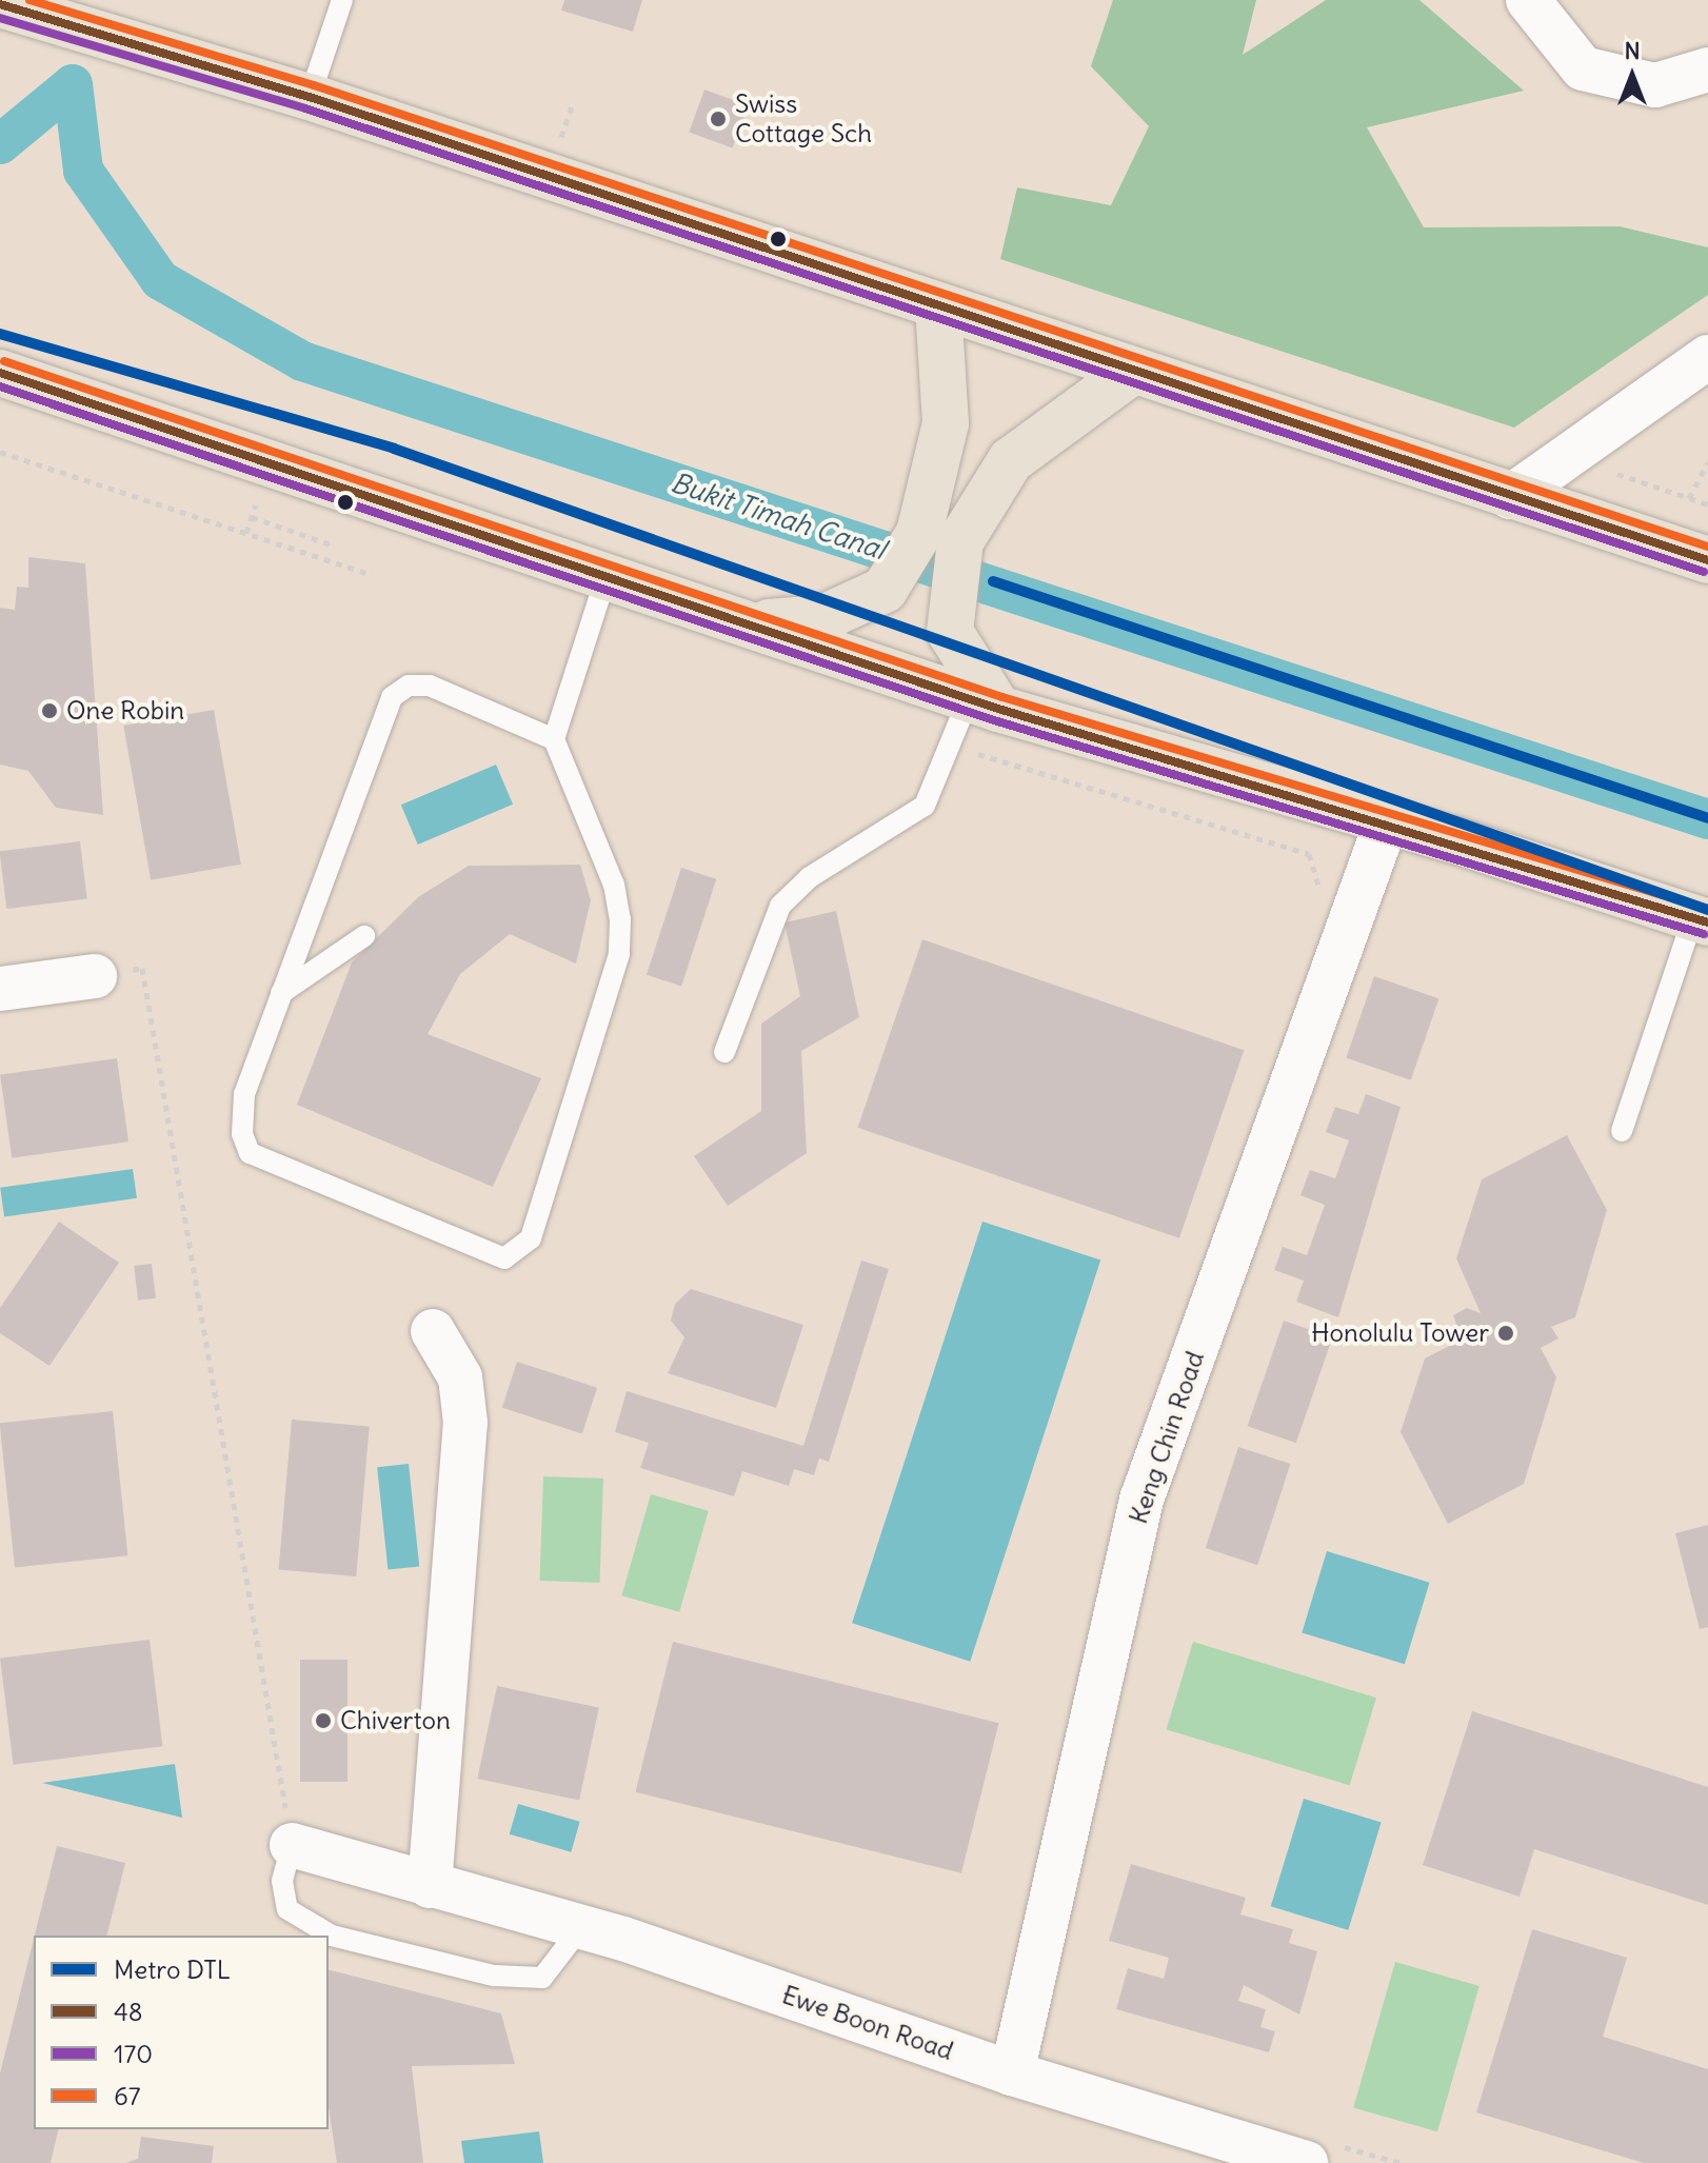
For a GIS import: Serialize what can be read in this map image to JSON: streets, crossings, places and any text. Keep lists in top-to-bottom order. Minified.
{"streets":{"street":["Keng Chin Road","Ewe Boon Road"]},"crossings":[["Keng Chin Road","Ewe Boon Road"]],"water":["Bukit Timah Canal"],"places":["Swiss Cottage Sch","One Robin","Honolulu Tower","Chiverton"],"lines":["transit line 67","transit line 48","transit line 170","metro line DTL"],"legend":["Metro DTL","48","170","67"],"north":"top"}
